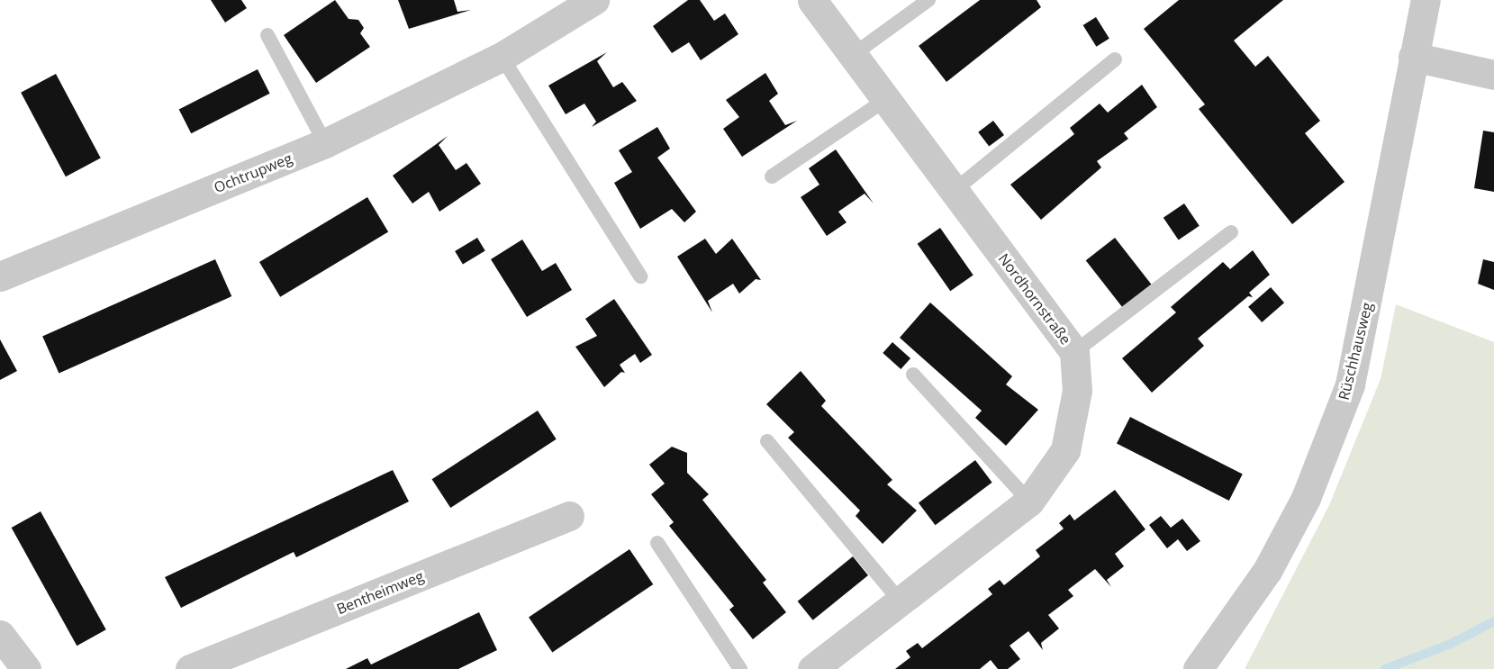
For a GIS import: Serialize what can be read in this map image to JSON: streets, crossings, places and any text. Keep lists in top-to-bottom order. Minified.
{"streets":{"street":["Ochtrupweg","Nordhornstraße","Rüschhausweg","Bentheimweg"]}}
